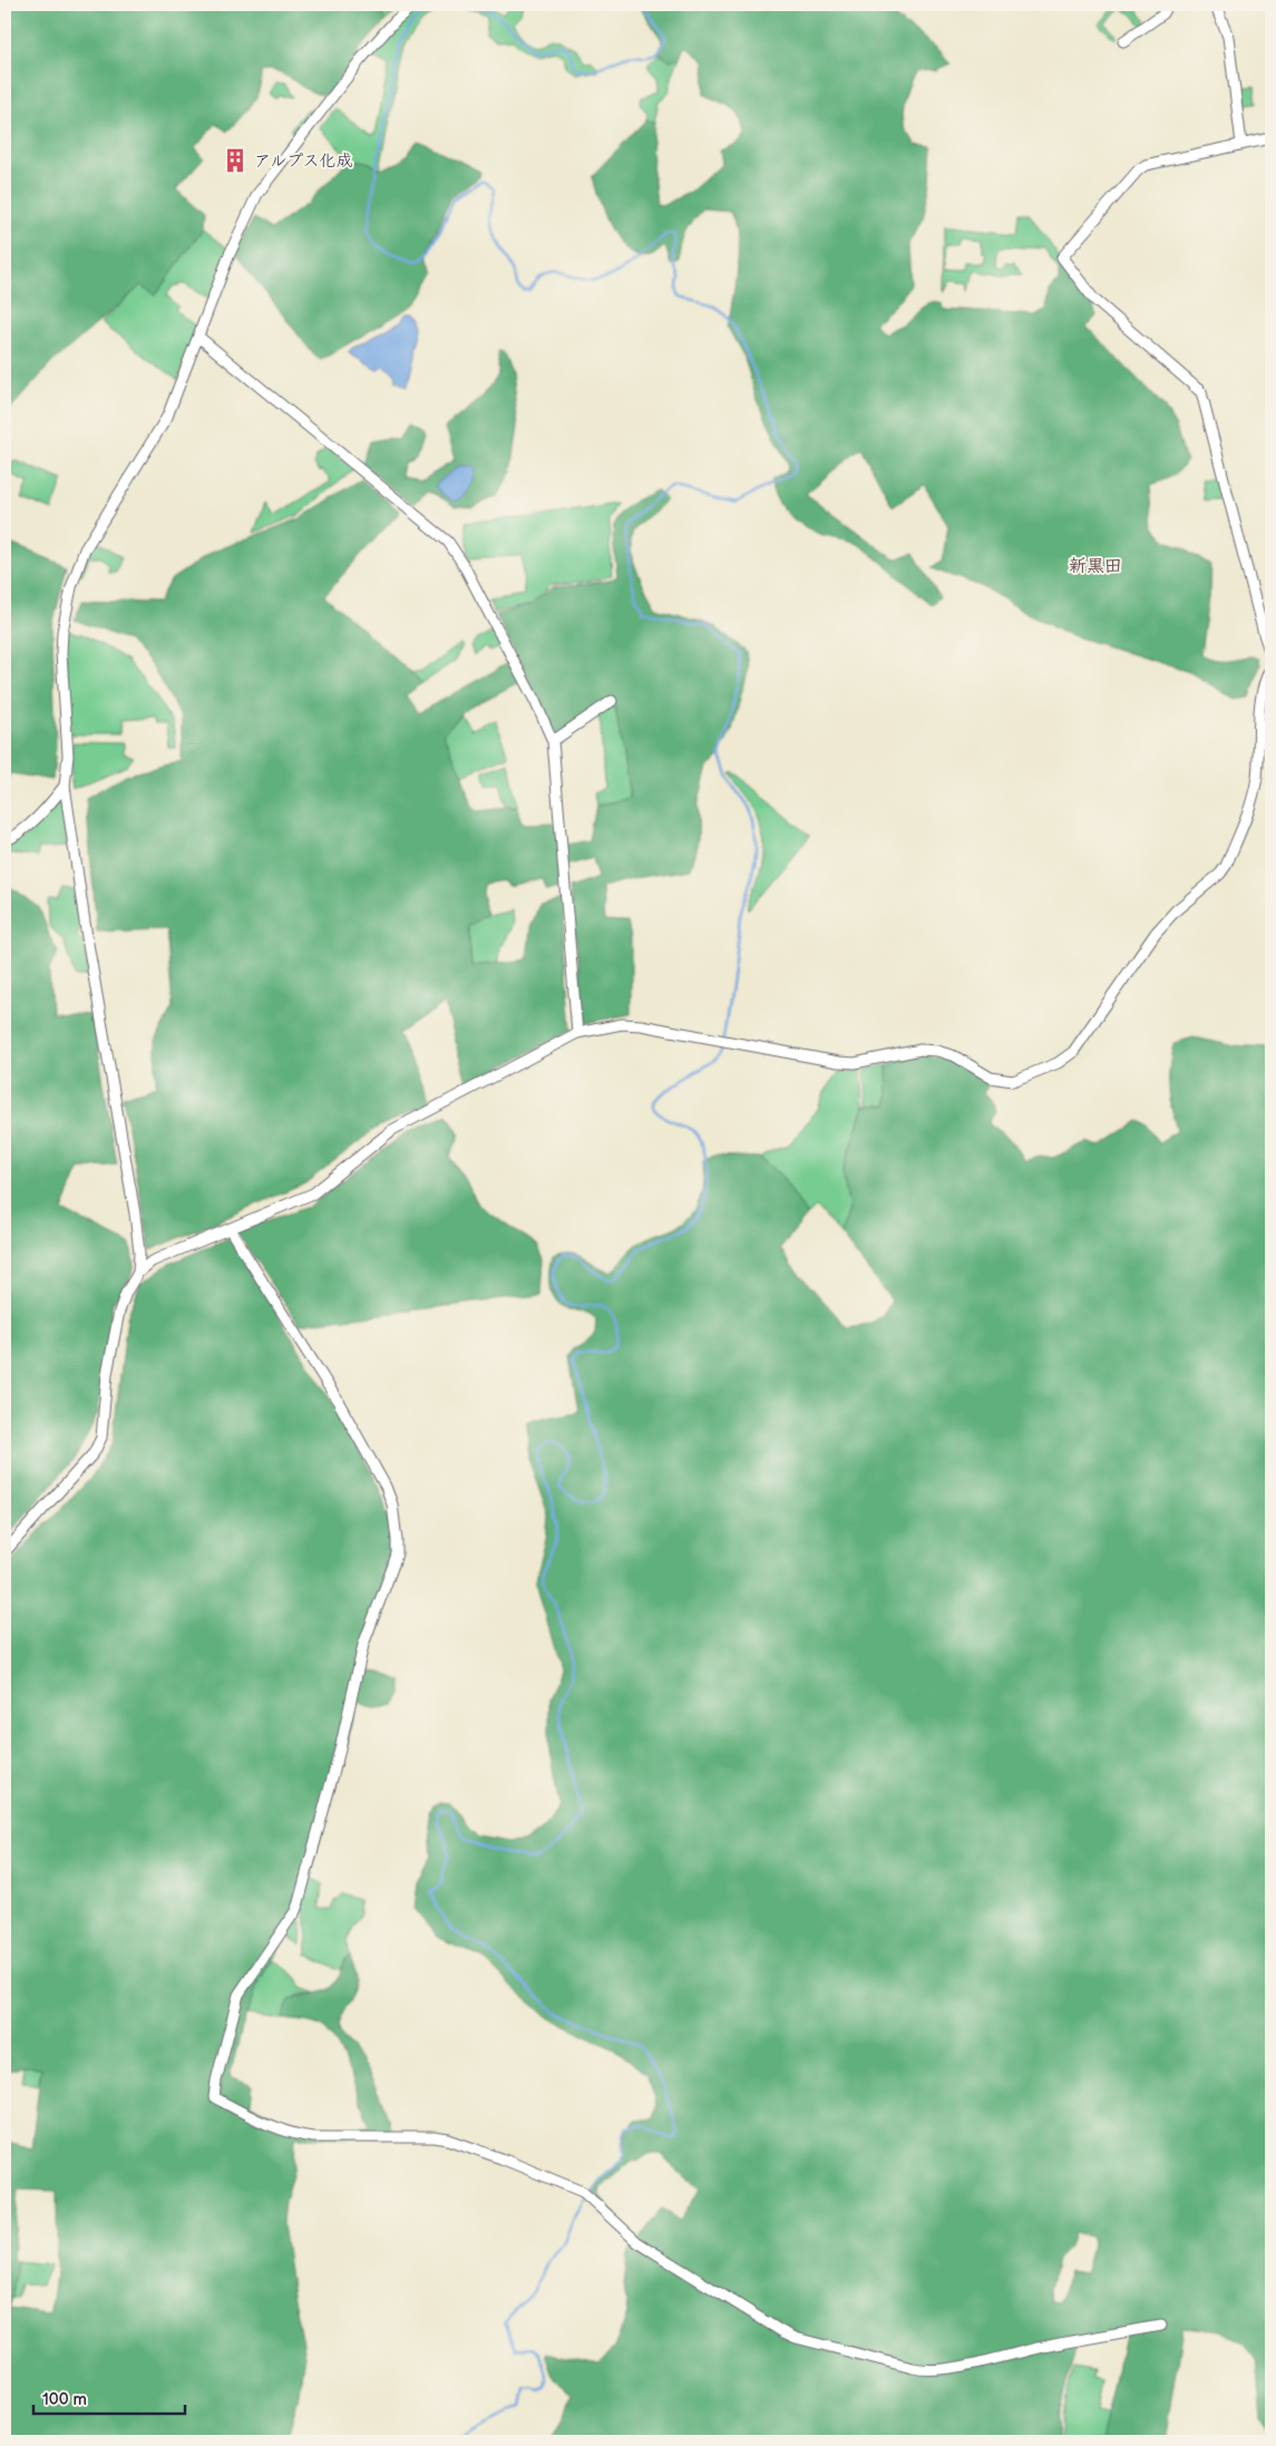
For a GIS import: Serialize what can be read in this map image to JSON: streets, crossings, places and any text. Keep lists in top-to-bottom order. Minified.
{"districts":["新黒田"],"places":{"building":["アルプス化成"]},"scale_bar":"100 m"}
